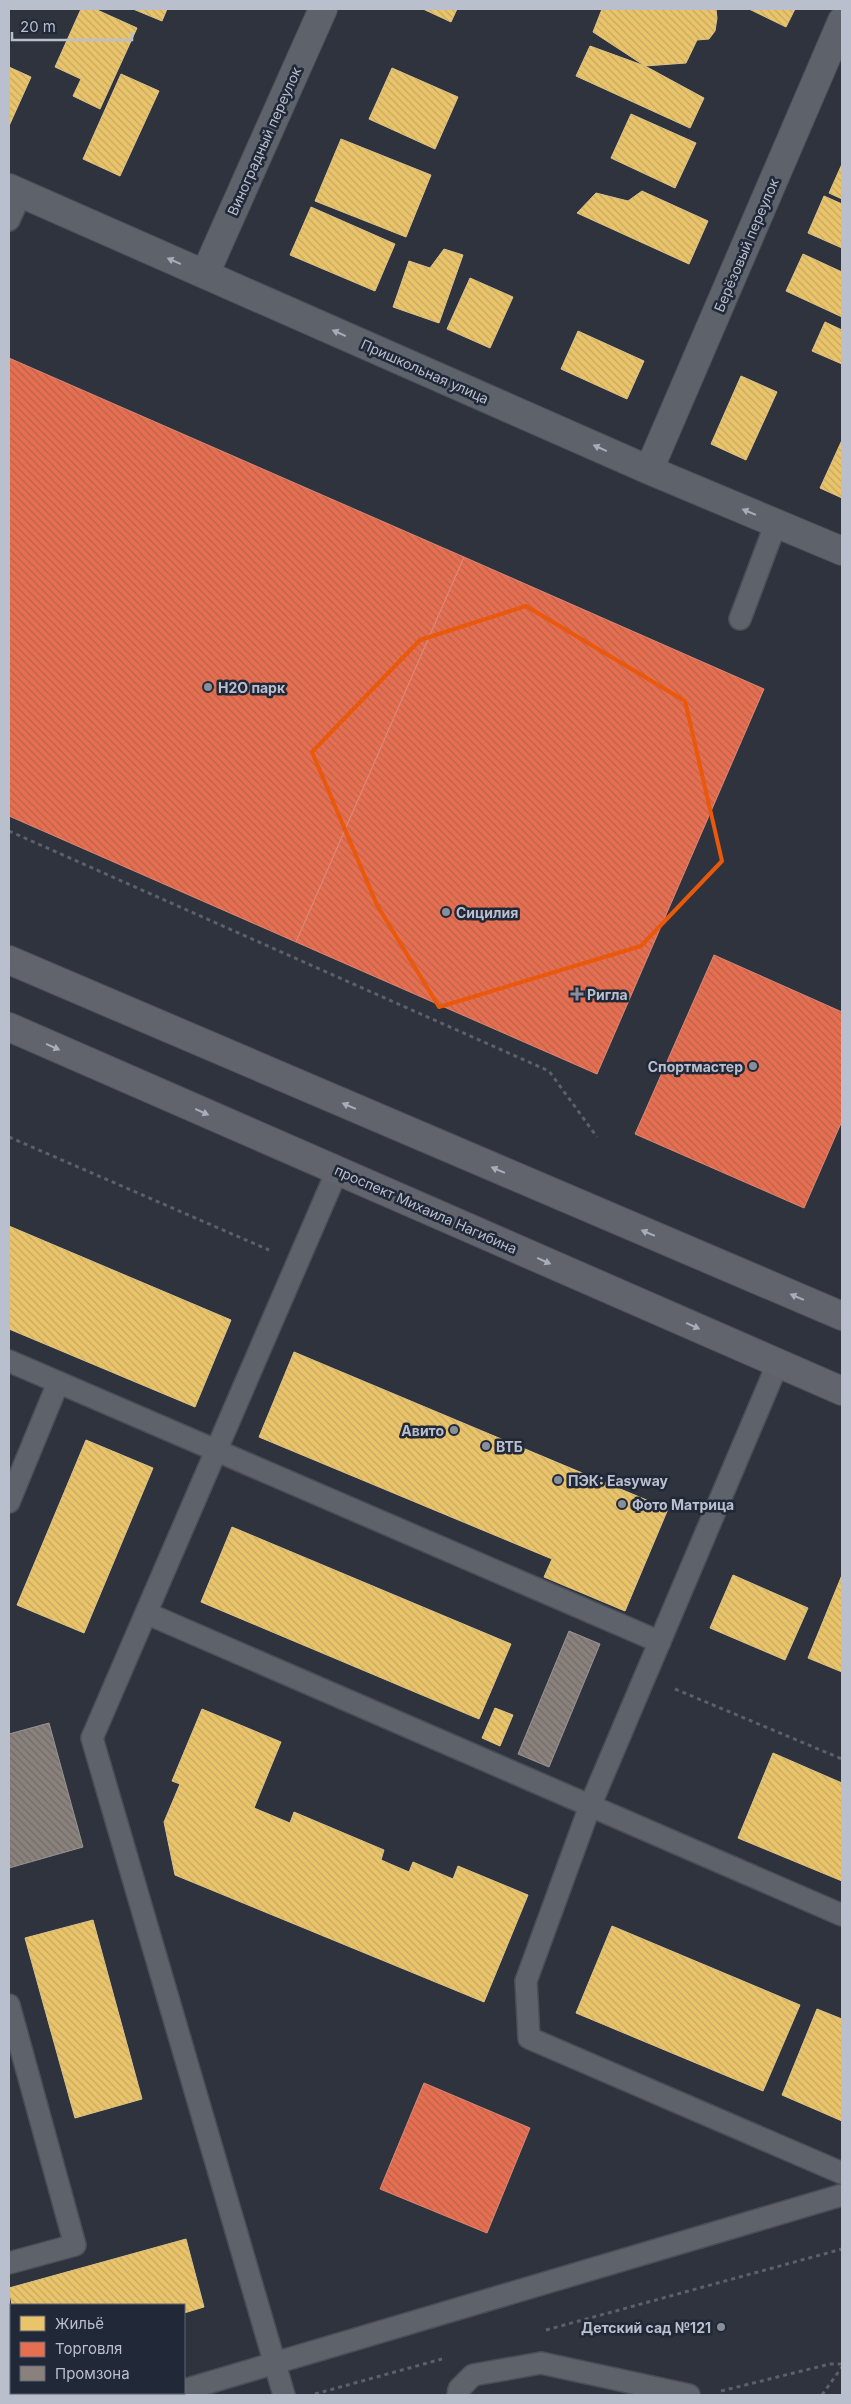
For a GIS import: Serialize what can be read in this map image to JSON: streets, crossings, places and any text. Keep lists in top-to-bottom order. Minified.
{"streets":{"main road":["проспект Михаила Нагибина"],"street":["Виноградный переулок","Берёзовый переулок","Пришкольная улица"]},"crossings":[["Виноградный переулок","Пришкольная улица"],["Берёзовый переулок","Пришкольная улица"]],"one_way":["Пришкольная улица"],"places":{"other":["H2O парк","Сицилия","Спортмастер","Авито","ВТБ","ПЭК: Easyway","Фото Матрица","Детский сад №121"],"health":["Ригла"]},"legend":["Жильё","Торговля","Промзона"],"scale_bar":"20 m"}
